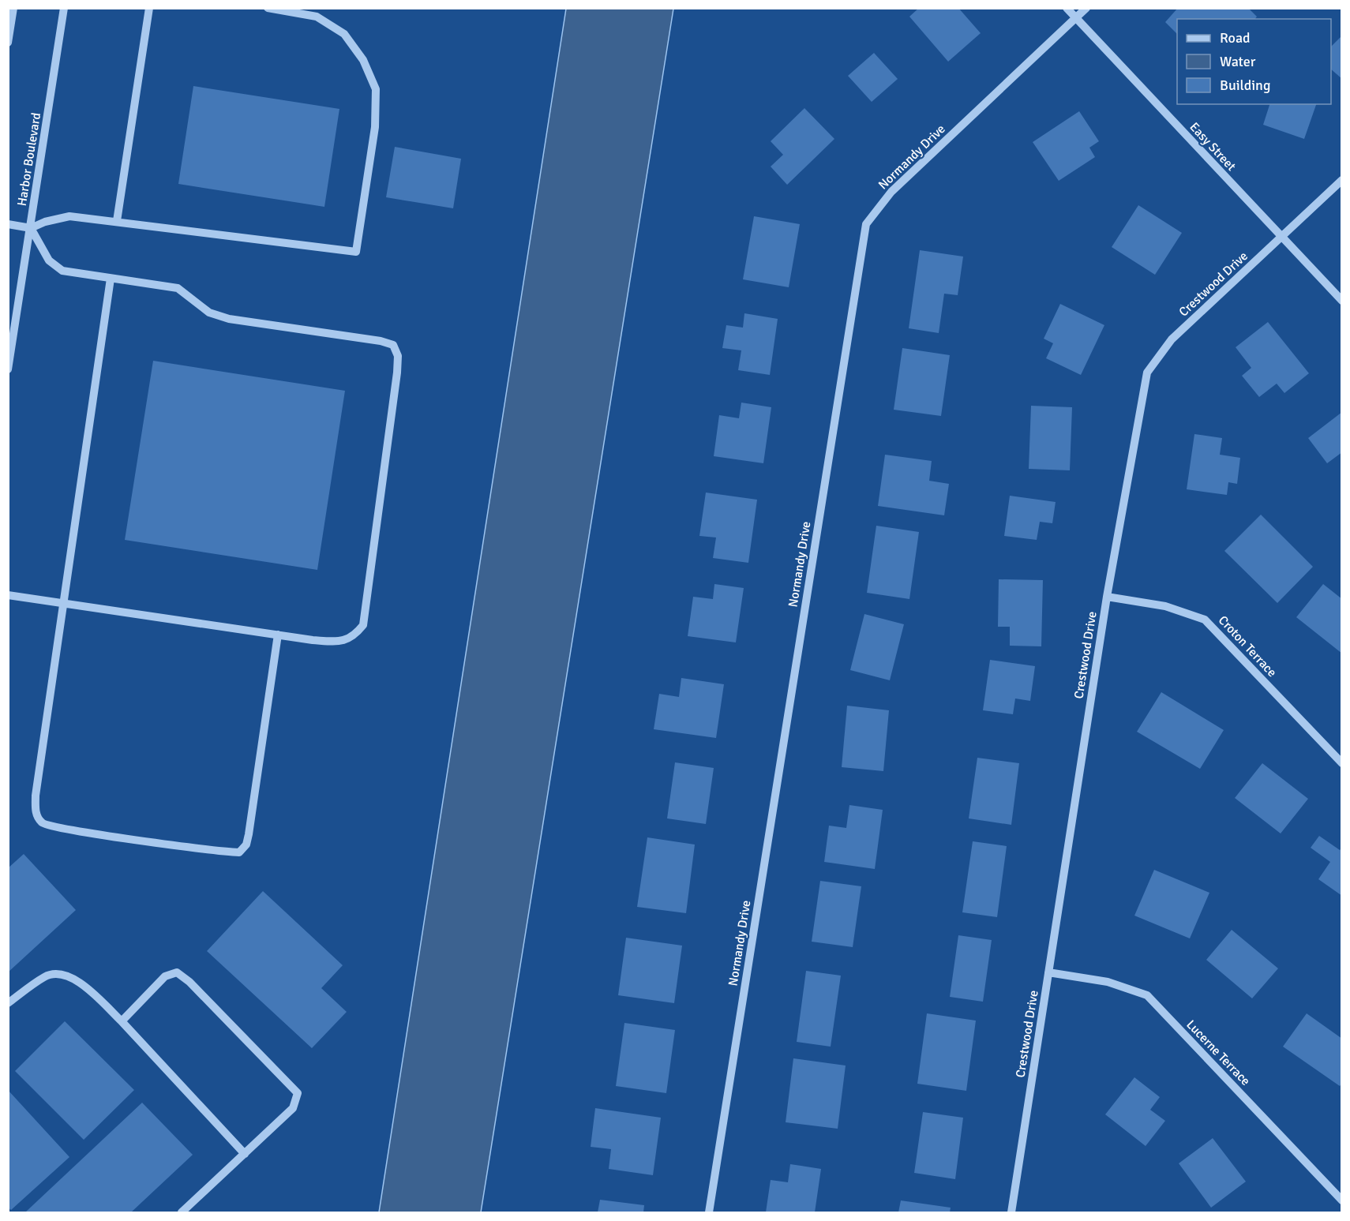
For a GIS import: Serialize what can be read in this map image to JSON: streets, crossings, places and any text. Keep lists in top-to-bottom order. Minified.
{"streets":{"street":["Easy Street","Normandy Drive","Harbor Boulevard","Crestwood Drive","Croton Terrace","Lucerne Terrace"]},"crossings":[["Easy Street","Normandy Drive"],["Easy Street","Crestwood Drive"],["Crestwood Drive","Croton Terrace"],["Crestwood Drive","Lucerne Terrace"]],"legend":["Road","Water","Building"]}
